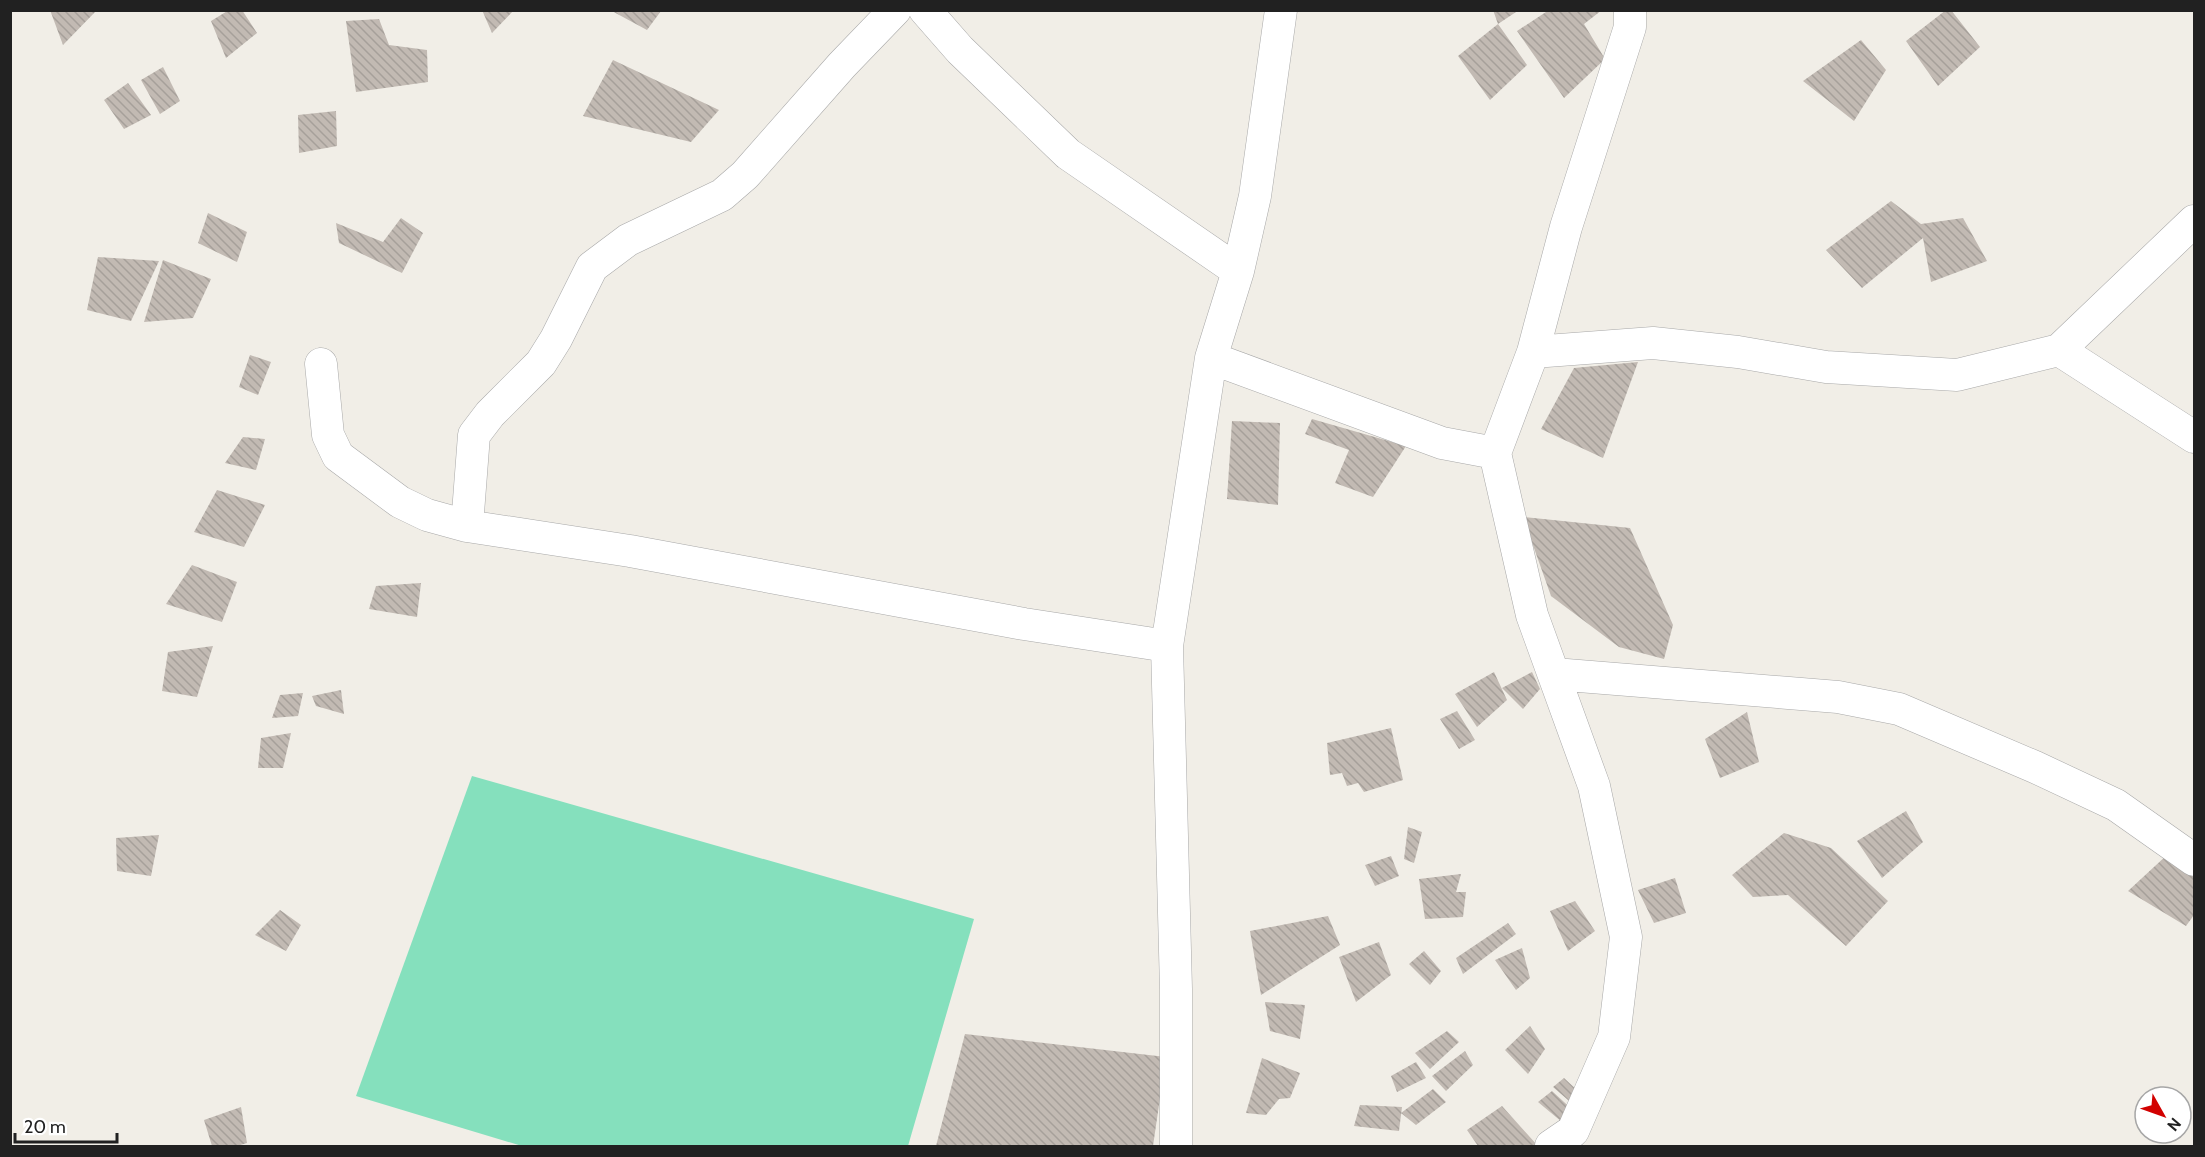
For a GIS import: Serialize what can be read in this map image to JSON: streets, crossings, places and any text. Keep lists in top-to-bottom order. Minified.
{"scale_bar":"20 m","north":"bottom right"}
